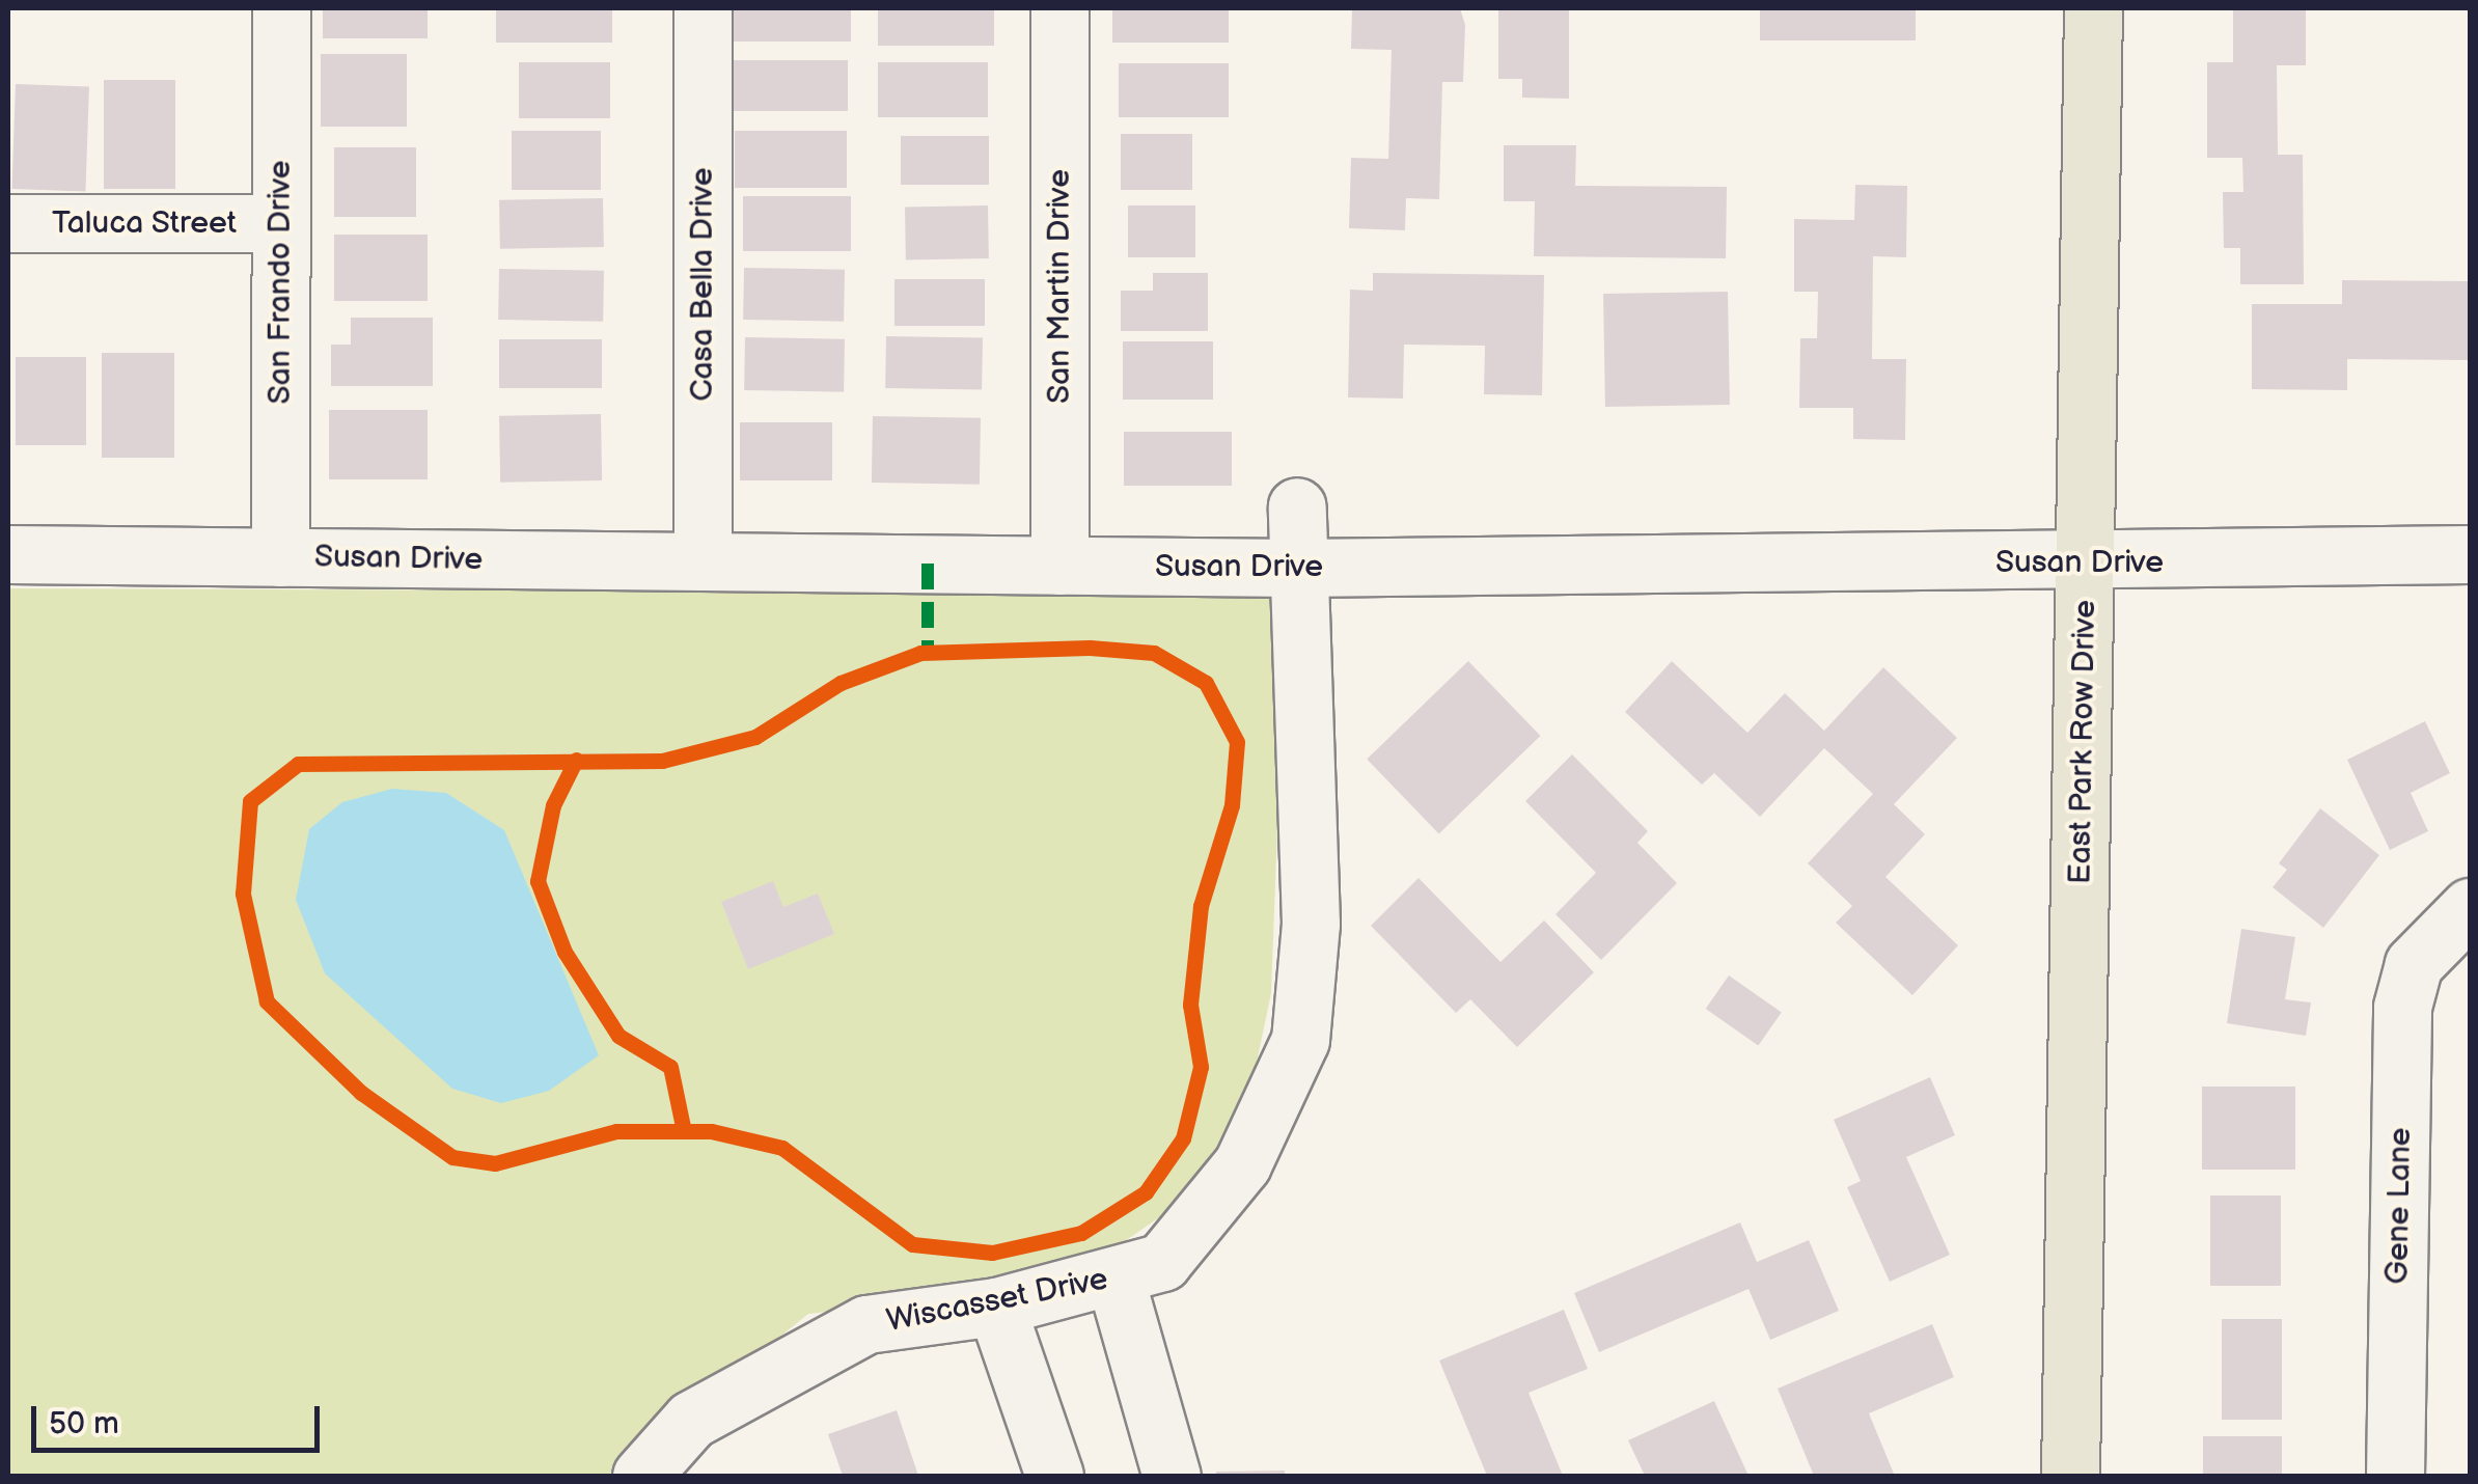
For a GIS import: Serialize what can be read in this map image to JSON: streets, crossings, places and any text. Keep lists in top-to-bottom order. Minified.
{"streets":{"main road":["East Park Row Drive"],"street":["Taluca Street","San Frando Drive","Casa Bella Drive","San Martin Drive","Susan Drive","Gene Lane","Wiscasset Drive"]},"crossings":[["Taluca Street","San Frando Drive"],["San Frando Drive","Susan Drive"],["Casa Bella Drive","Susan Drive"],["San Martin Drive","Susan Drive"],["Susan Drive","East Park Row Drive"],["Susan Drive","Wiscasset Drive"]],"scale_bar":"50 m"}
